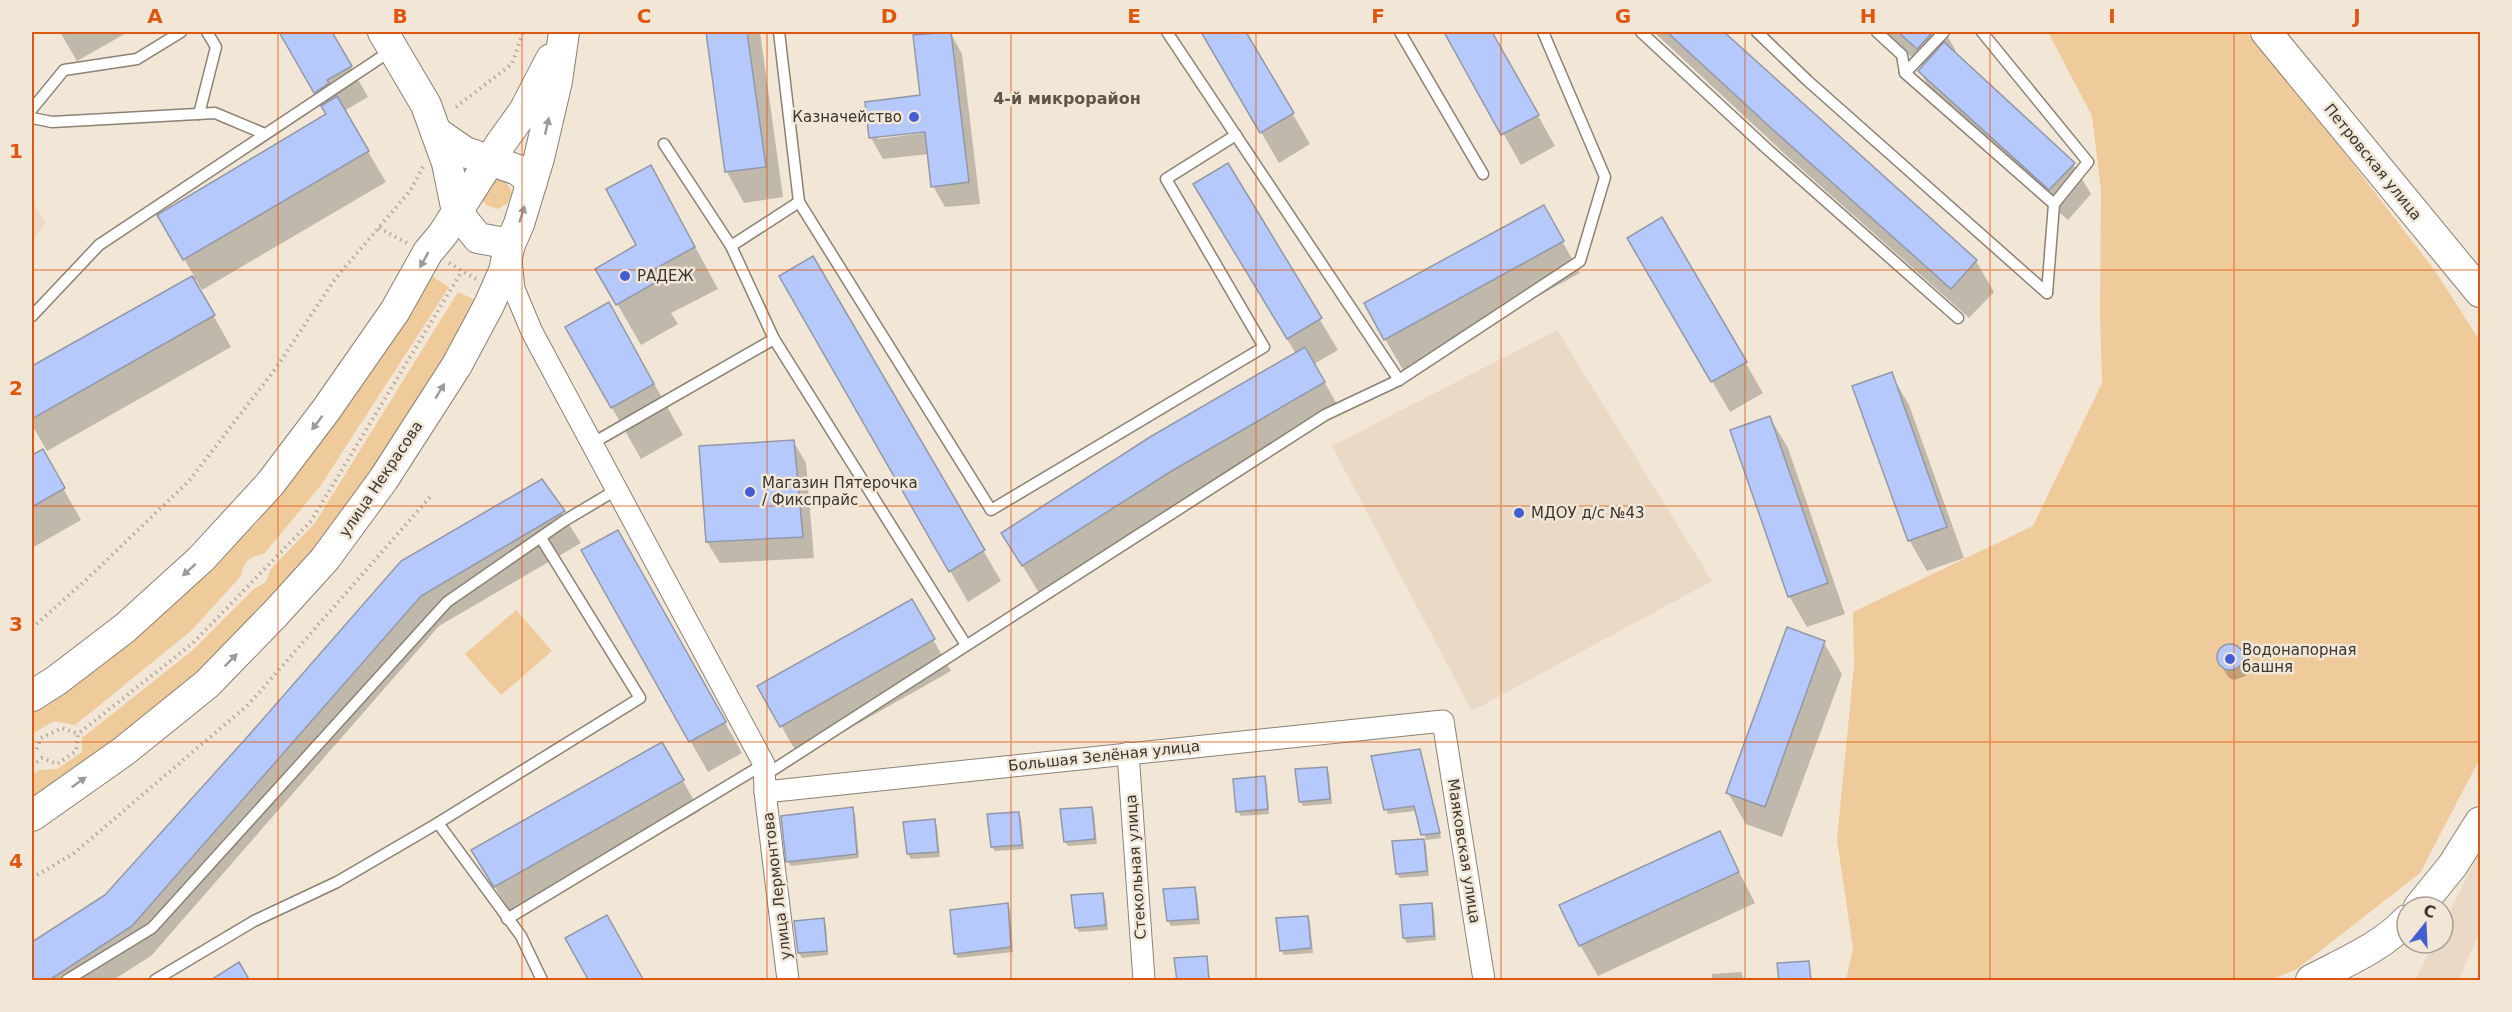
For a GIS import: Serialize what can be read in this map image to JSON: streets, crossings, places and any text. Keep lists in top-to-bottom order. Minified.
{"streets":{"main road":["Петровская улица","улица Некрасова"],"street":["Большая Зелёная улица","Маяковская улица","Стекольная улица","улица Лермонтова"]},"crossings":[["Большая Зелёная улица","Маяковская улица"],["Большая Зелёная улица","Стекольная улица"],["Большая Зелёная улица","улица Лермонтова"]],"districts":["4-й микрорайон"],"places":["Казначейство","РАДЕЖ","Магазин Пятерочка / Фикспрайс","МДОУ д/с №43","Водонапорная башня"],"north":"top","grid":{"columns":["A","B","C","D","E","F","G","H","I","J"],"rows":["1","2","3","4"]}}
